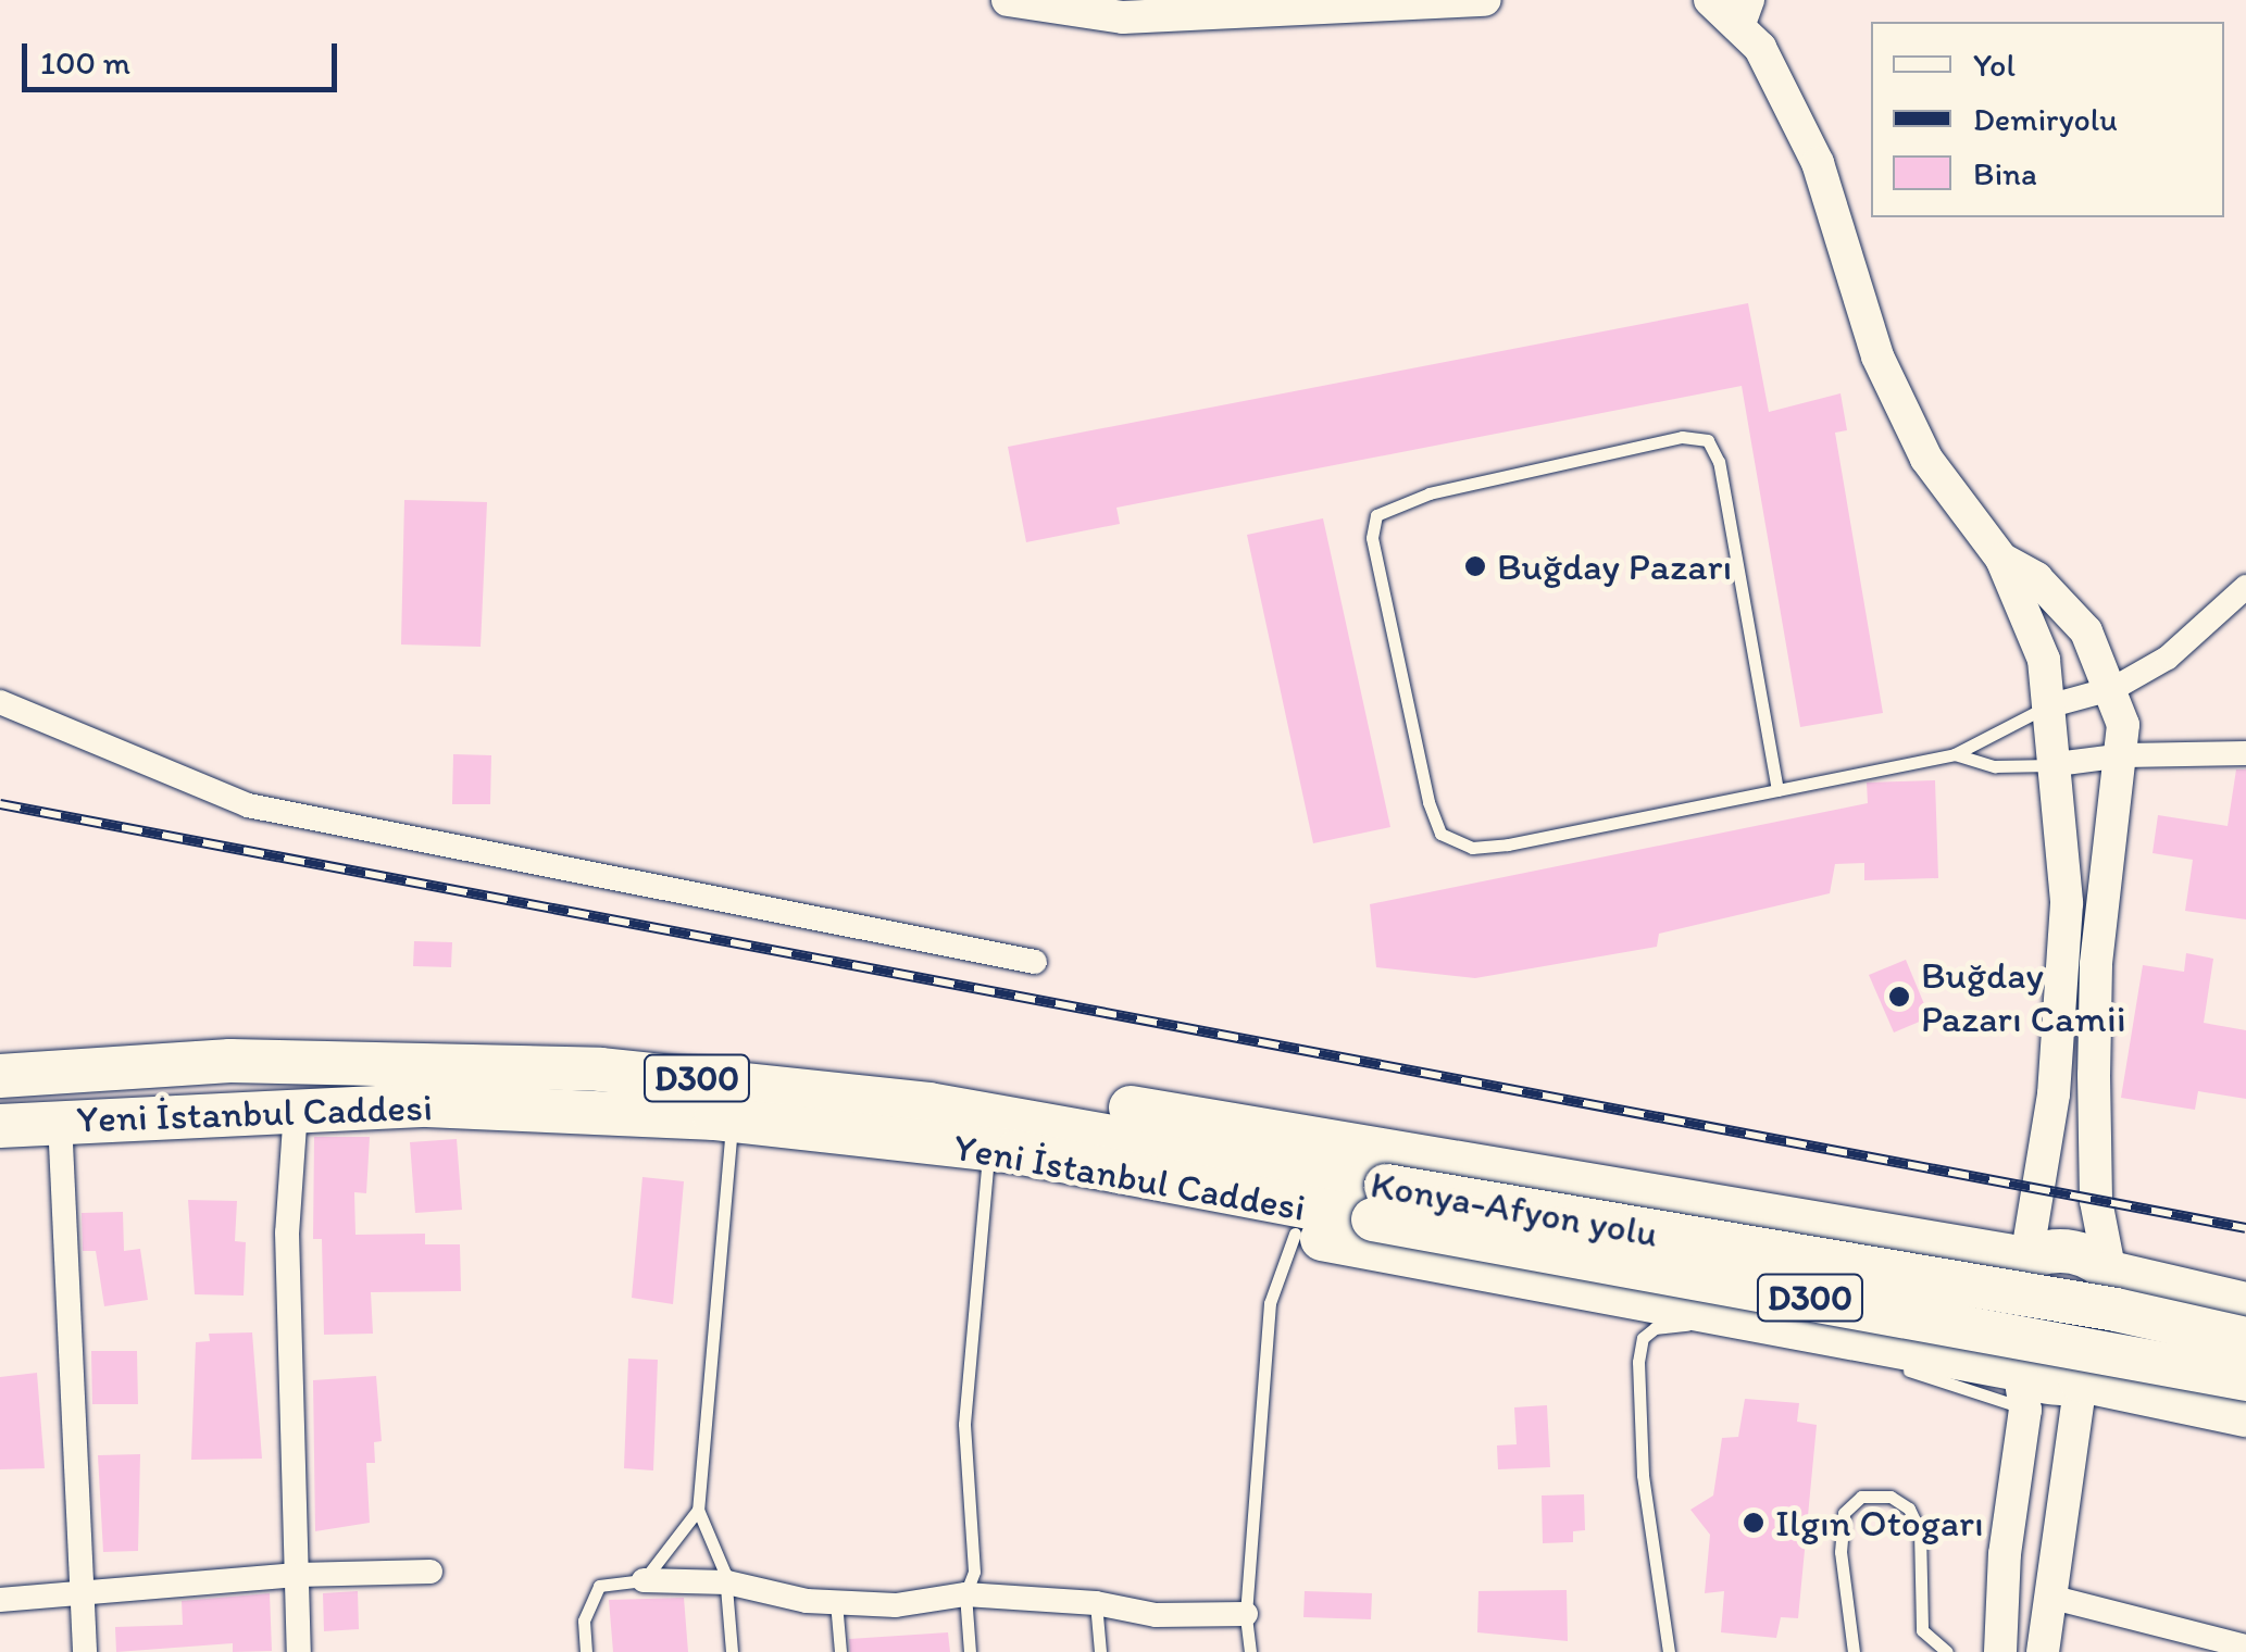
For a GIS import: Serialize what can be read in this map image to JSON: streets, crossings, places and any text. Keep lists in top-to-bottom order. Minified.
{"streets":{"highway":["D300","Yeni İstanbul Caddesi","Konya-Afyon yolu"]},"crossings":[["Yeni İstanbul Caddesi","Konya-Afyon yolu"]],"places":["Buğday Pazarı","Buğday Pazarı Camii","Ilgın Otogarı"],"legend":["Yol","Demiryolu","Bina"],"scale_bar":"100 m"}
